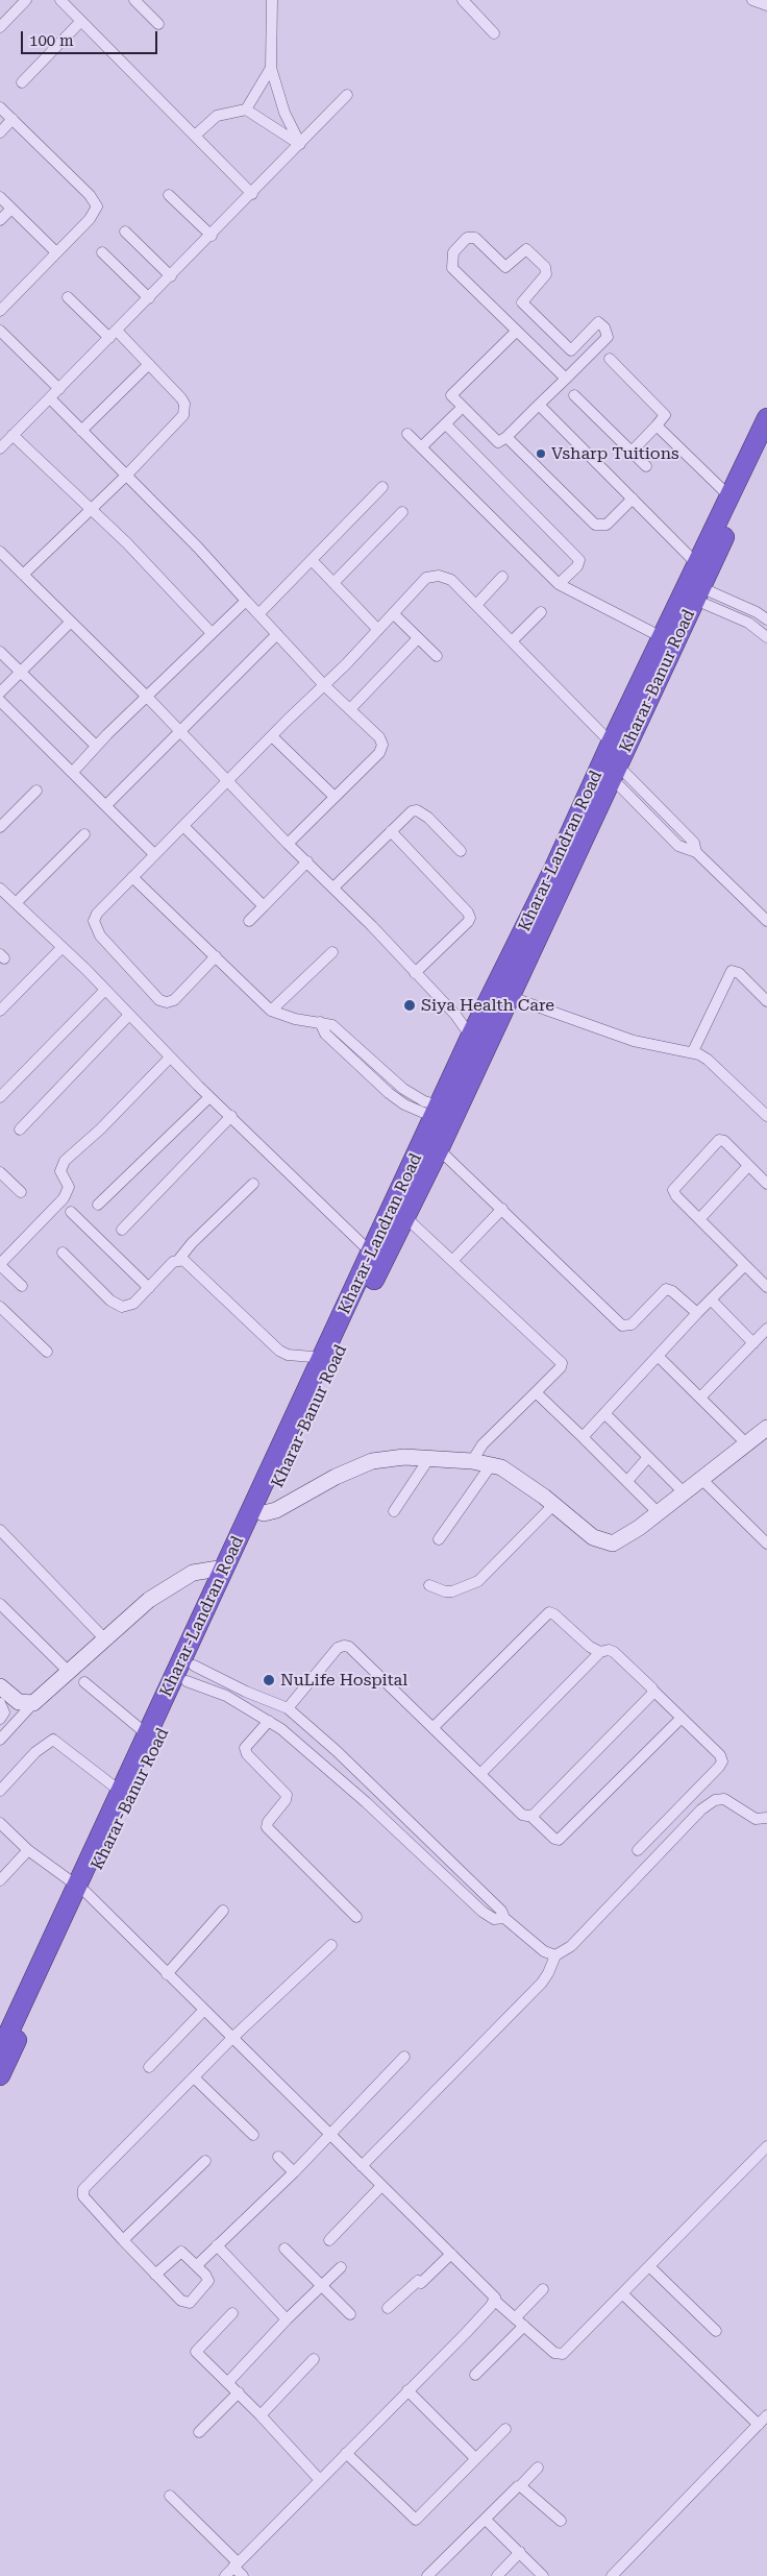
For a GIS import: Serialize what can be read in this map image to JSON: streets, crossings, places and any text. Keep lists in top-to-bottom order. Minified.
{"streets":{"highway":["Kharar-Banur Road","Kharar-Landran Road"]},"crossings":[["Kharar-Banur Road","Kharar-Landran Road"]],"places":["Vsharp Tuitions","Siya Health Care","NuLife Hospital"],"scale_bar":"100 m"}
